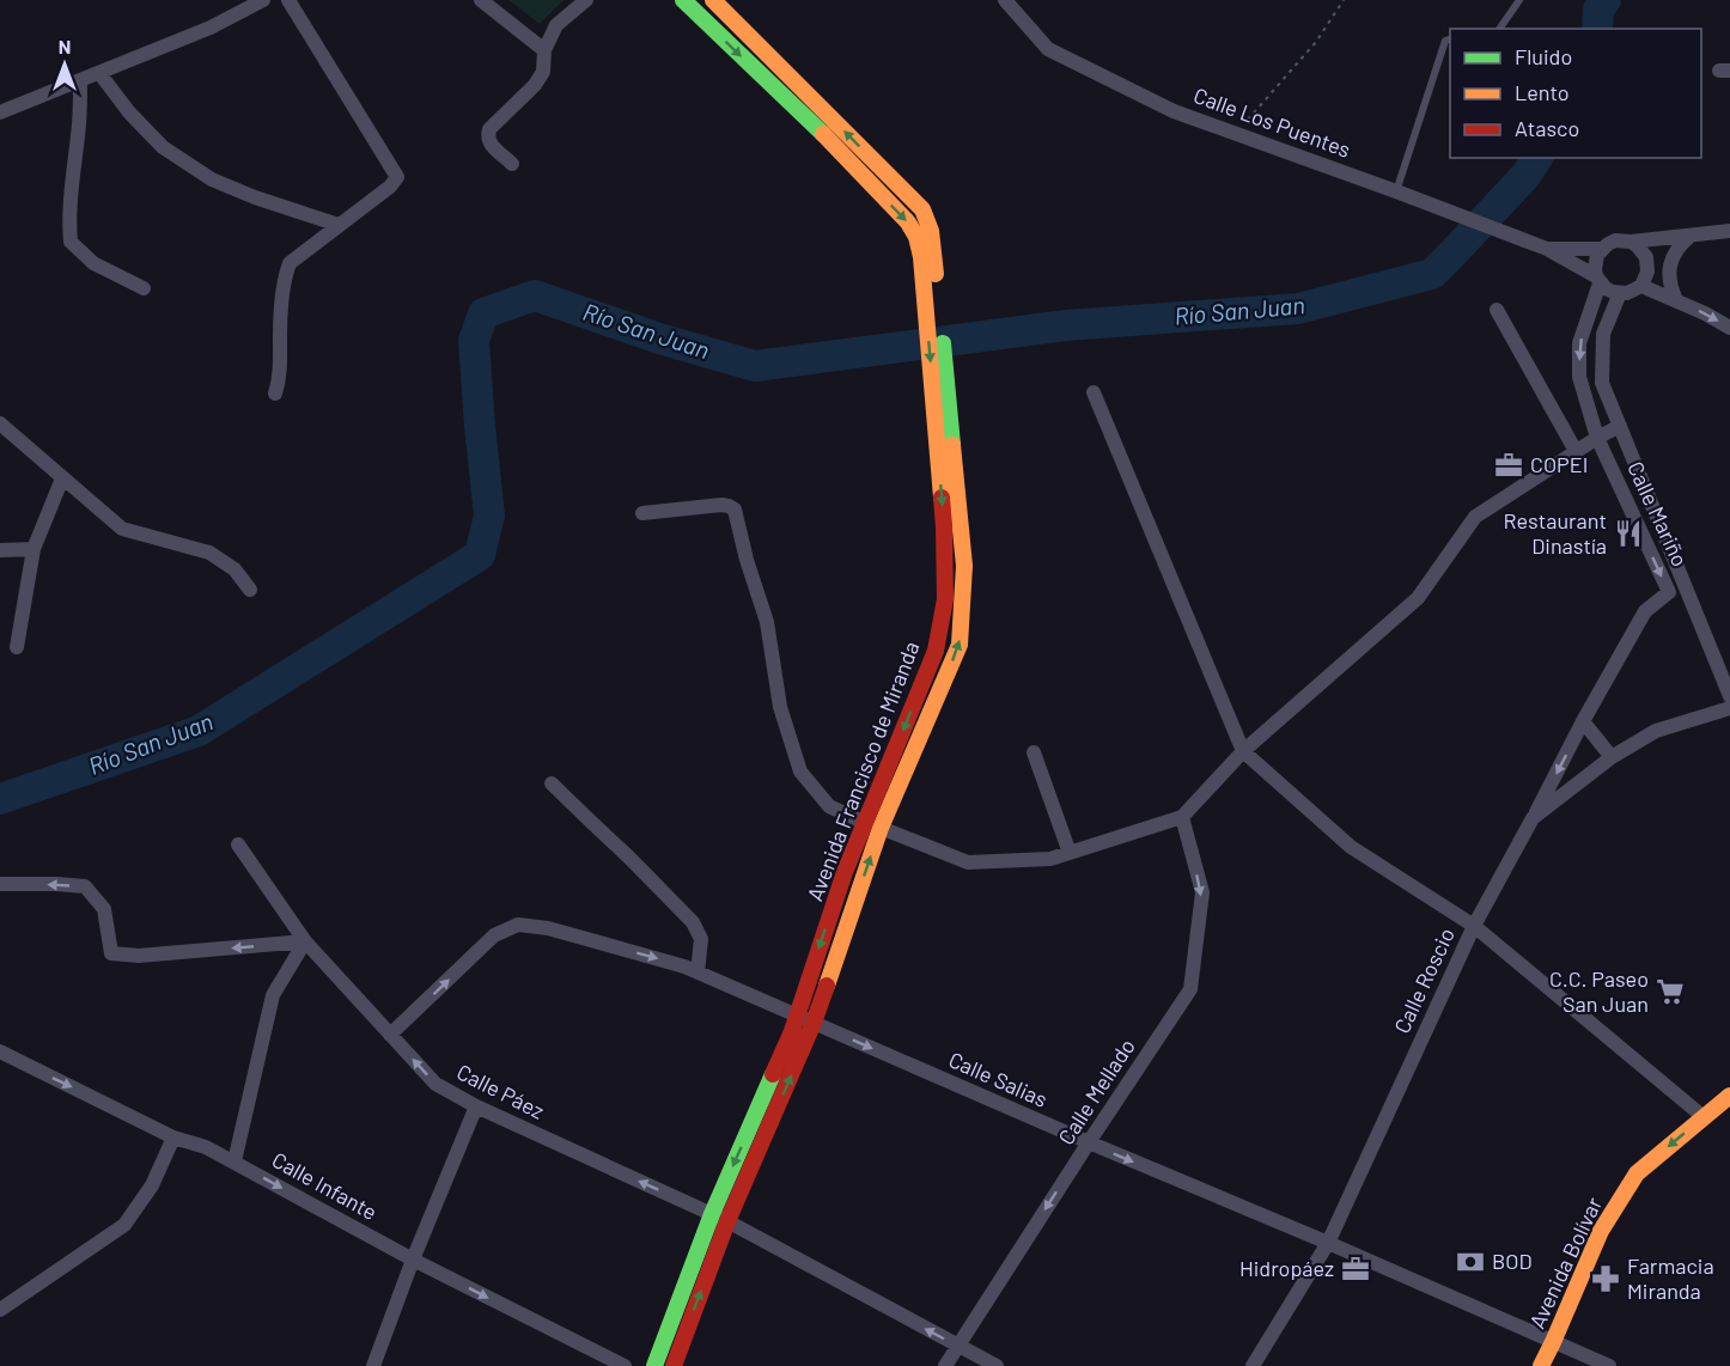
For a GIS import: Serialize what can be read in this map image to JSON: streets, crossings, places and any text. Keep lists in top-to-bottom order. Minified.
{"streets":{"main road":["Avenida Francisco de Miranda","Avenida Bolívar"],"street":["Calle Los Puentes","Calle Mariño","Calle Roscio","Calle Salias","Calle Páez","Calle Mellado","Calle Infante"]},"crossings":[["Calle Mariño","Calle Roscio"],["Avenida Francisco de Miranda","Calle Salias"],["Avenida Francisco de Miranda","Calle Páez"],["Calle Roscio","Calle Salias"],["Calle Salias","Calle Páez"],["Calle Salias","Calle Mellado"],["Calle Salias","Avenida Bolívar"],["Calle Páez","Calle Mellado"]],"one_way":["Calle Salias","Calle Páez","Calle Mellado","Calle Infante","Avenida Bolívar"],"water":["Río San Juan"],"places":{"office":["COPEI","Hidropáez"],"restaurant":["Restaurant Dinastía"],"supermarket":["C.C. Paseo San Juan"],"bank":["BOD"],"pharmacy":["Farmacia Miranda"]},"legend":["Fluido","Lento","Atasco"],"north":"top"}
